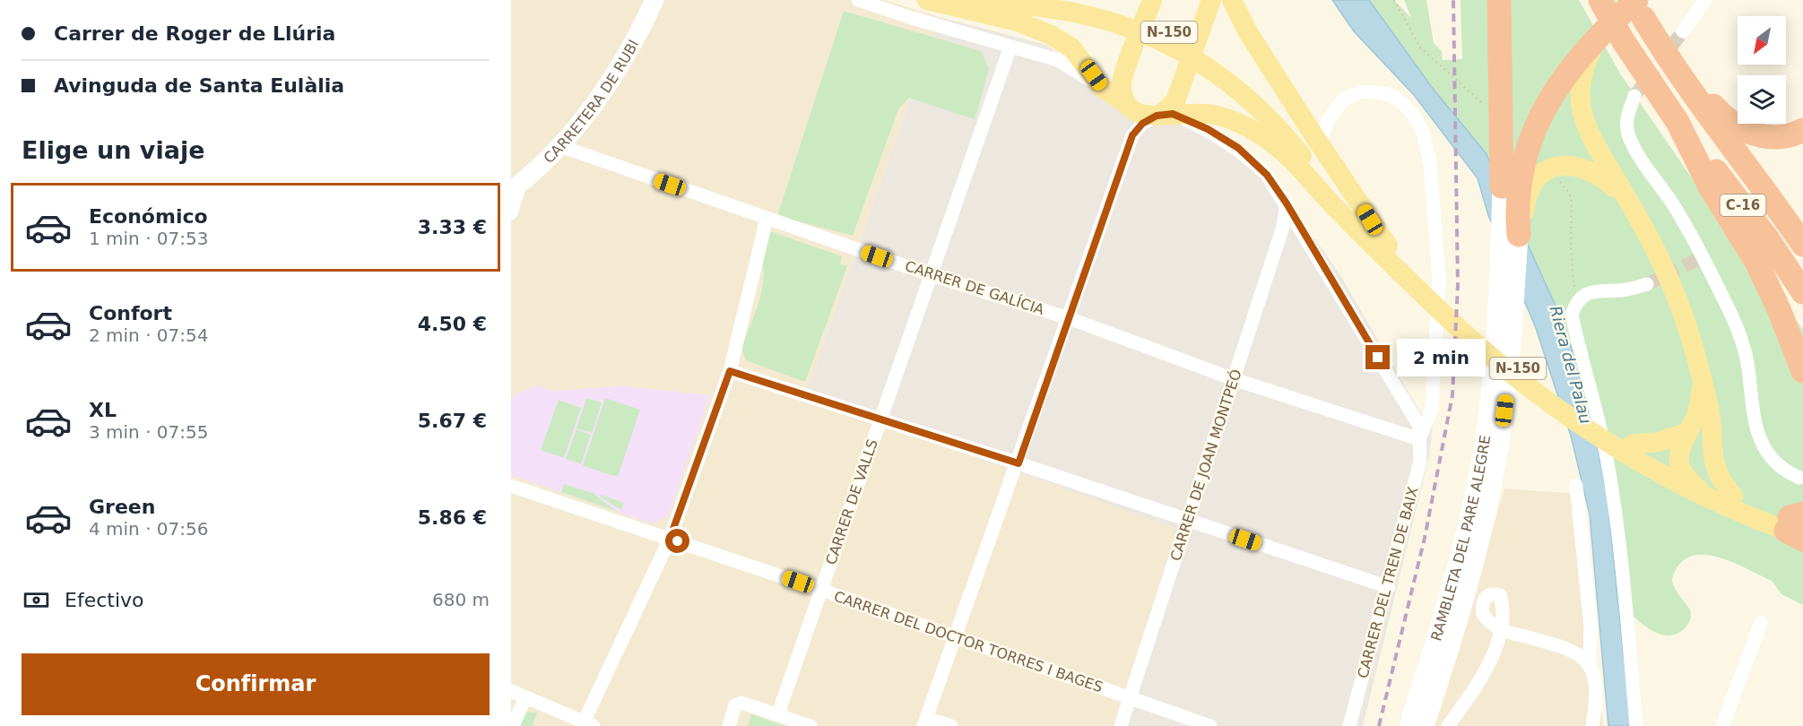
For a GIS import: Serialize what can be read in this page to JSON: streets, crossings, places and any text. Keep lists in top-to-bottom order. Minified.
{"streets":{"highway":["C-16"],"main road":["N-150","CARRETERA DE RUBI","RAMBLETA DEL PARE ALEGRE"],"street":["CARRER DE GALÍCIA","CARRER DE JOAN MONTPEÓ","CARRER DE VALLS","CARRER DEL TREN DE BAIX","CARRER DEL DOCTOR TORRES I BAGES"]},"crossings":[["CARRETERA DE RUBI","CARRER DE GALÍCIA"],["CARRER DE GALÍCIA","CARRER DE JOAN MONTPEÓ"],["CARRER DE GALÍCIA","CARRER DE VALLS"],["CARRER DE GALÍCIA","CARRER DEL TREN DE BAIX"],["CARRER DE JOAN MONTPEÓ","CARRER DEL DOCTOR TORRES I BAGES"],["CARRER DE VALLS","CARRER DEL DOCTOR TORRES I BAGES"]],"water":["Riera del Palau"],"north":"bottom left","page":{"banner":["Carrer de Roger de Llúria","Avinguda de Santa Eulàlia"],"heading":"Elige un viaje","list":[{"name":"Económico","note":"1 min · 07:53","value":"3.33 €"},{"name":"Confort","note":"2 min · 07:54","value":"4.50 €"},{"name":"XL","note":"3 min · 07:55","value":"5.67 €"},{"name":"Green","note":"4 min · 07:56","value":"5.86 €"}],"bubble":"2 min","pay":["Efectivo","680 m"],"buttons":"Confirmar"}}
